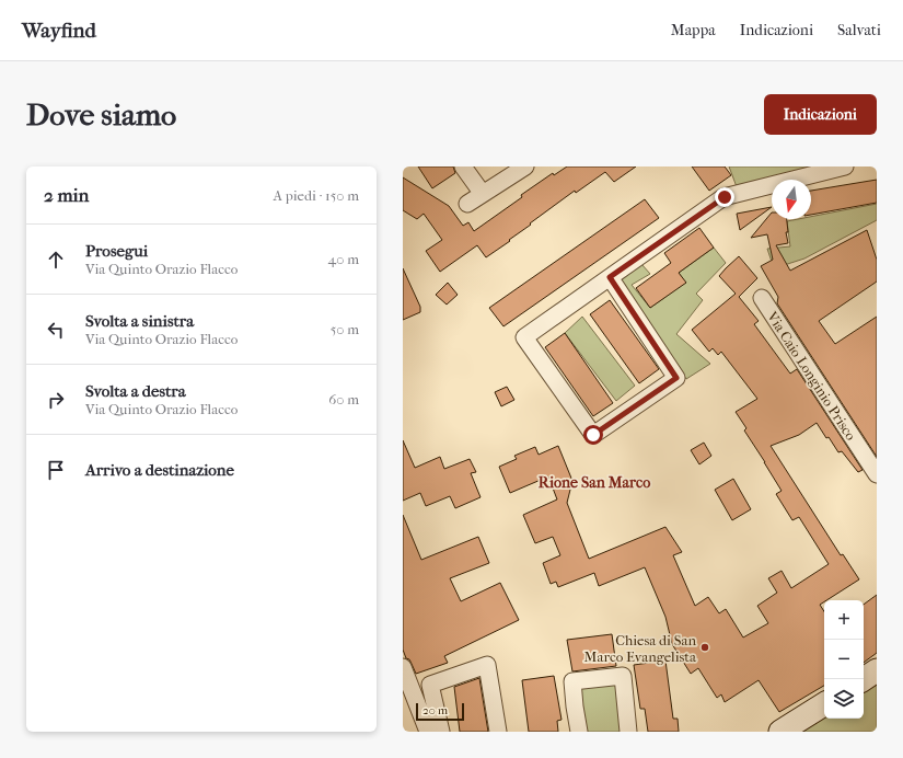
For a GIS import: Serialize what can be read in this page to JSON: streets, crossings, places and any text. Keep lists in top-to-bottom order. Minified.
{"streets":{"street":["Via Caio Longinio Prisco"]},"districts":["Rione San Marco"],"places":["Chiesa di San Marco Evangelista"],"scale_bar":"20 m","north":"bottom","page":{"header":"Wayfind","nav":["Mappa","Indicazioni","Salvati"],"buttons":"Indicazioni","title":"Dove siamo","heading":["2 min","A piedi · 150 m"],"list":[["Prosegui","Via Quinto Orazio Flacco","40 m"],["Svolta a sinistra","Via Quinto Orazio Flacco","50 m"],["Svolta a destra","Via Quinto Orazio Flacco","60 m"],"Arrivo a destinazione"],"map_buttons":["+","−"],"scale":"20 m"}}
